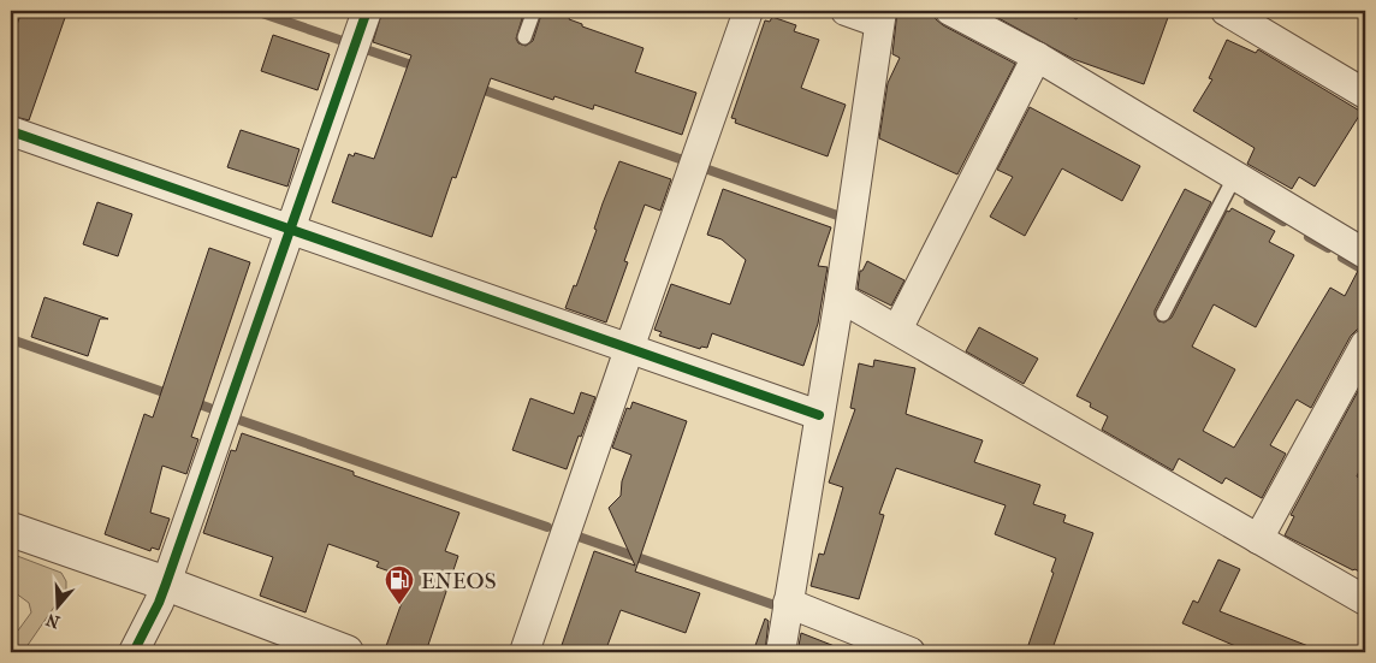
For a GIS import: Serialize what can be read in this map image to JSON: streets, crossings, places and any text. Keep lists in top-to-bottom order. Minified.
{"places":{"fuel station":["ENEOS"]},"north":"bottom"}
